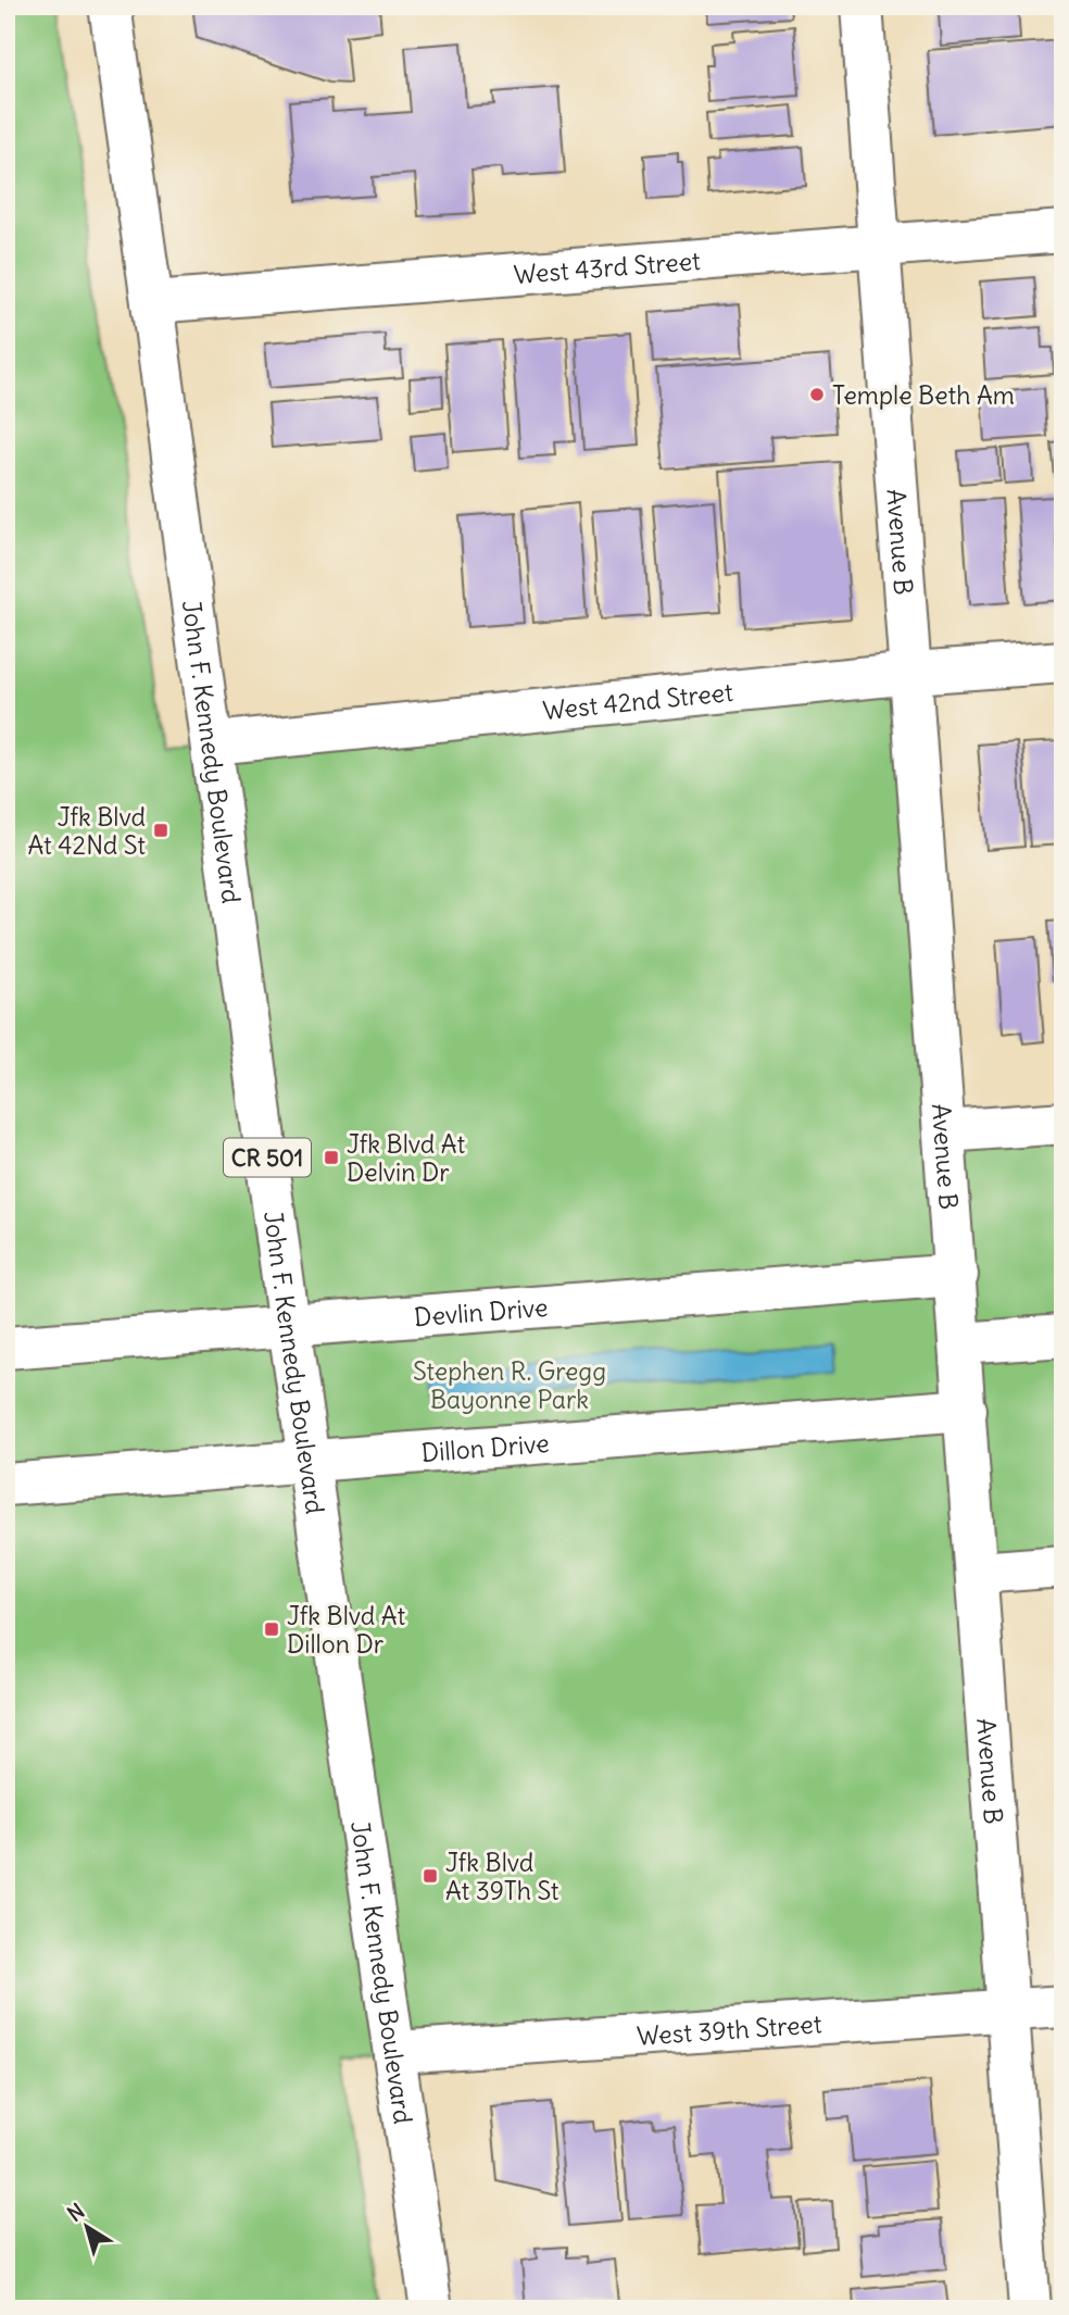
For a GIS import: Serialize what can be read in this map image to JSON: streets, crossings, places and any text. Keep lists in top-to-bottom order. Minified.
{"streets":{"street":["West 43rd Street","Avenue B","West 42nd Street","John F. Kennedy Boulevard","CR 501","Devlin Drive","Dillon Drive","West 39th Street"]},"crossings":[["West 43rd Street","Avenue B"],["West 43rd Street","John F. Kennedy Boulevard"],["Avenue B","West 42nd Street"],["Avenue B","Devlin Drive"],["Avenue B","Dillon Drive"],["Avenue B","West 39th Street"],["West 42nd Street","John F. Kennedy Boulevard"],["John F. Kennedy Boulevard","Devlin Drive"],["John F. Kennedy Boulevard","Dillon Drive"],["John F. Kennedy Boulevard","West 39th Street"]],"parks":["Stephen R. Gregg Bayonne Park"],"places":{"other":["Temple Beth Am"],"transit":["Jfk Blvd At 42Nd St","Jfk Blvd At Delvin Dr","Jfk Blvd At Dillon Dr","Jfk Blvd At 39Th St"]},"north":"top left"}
